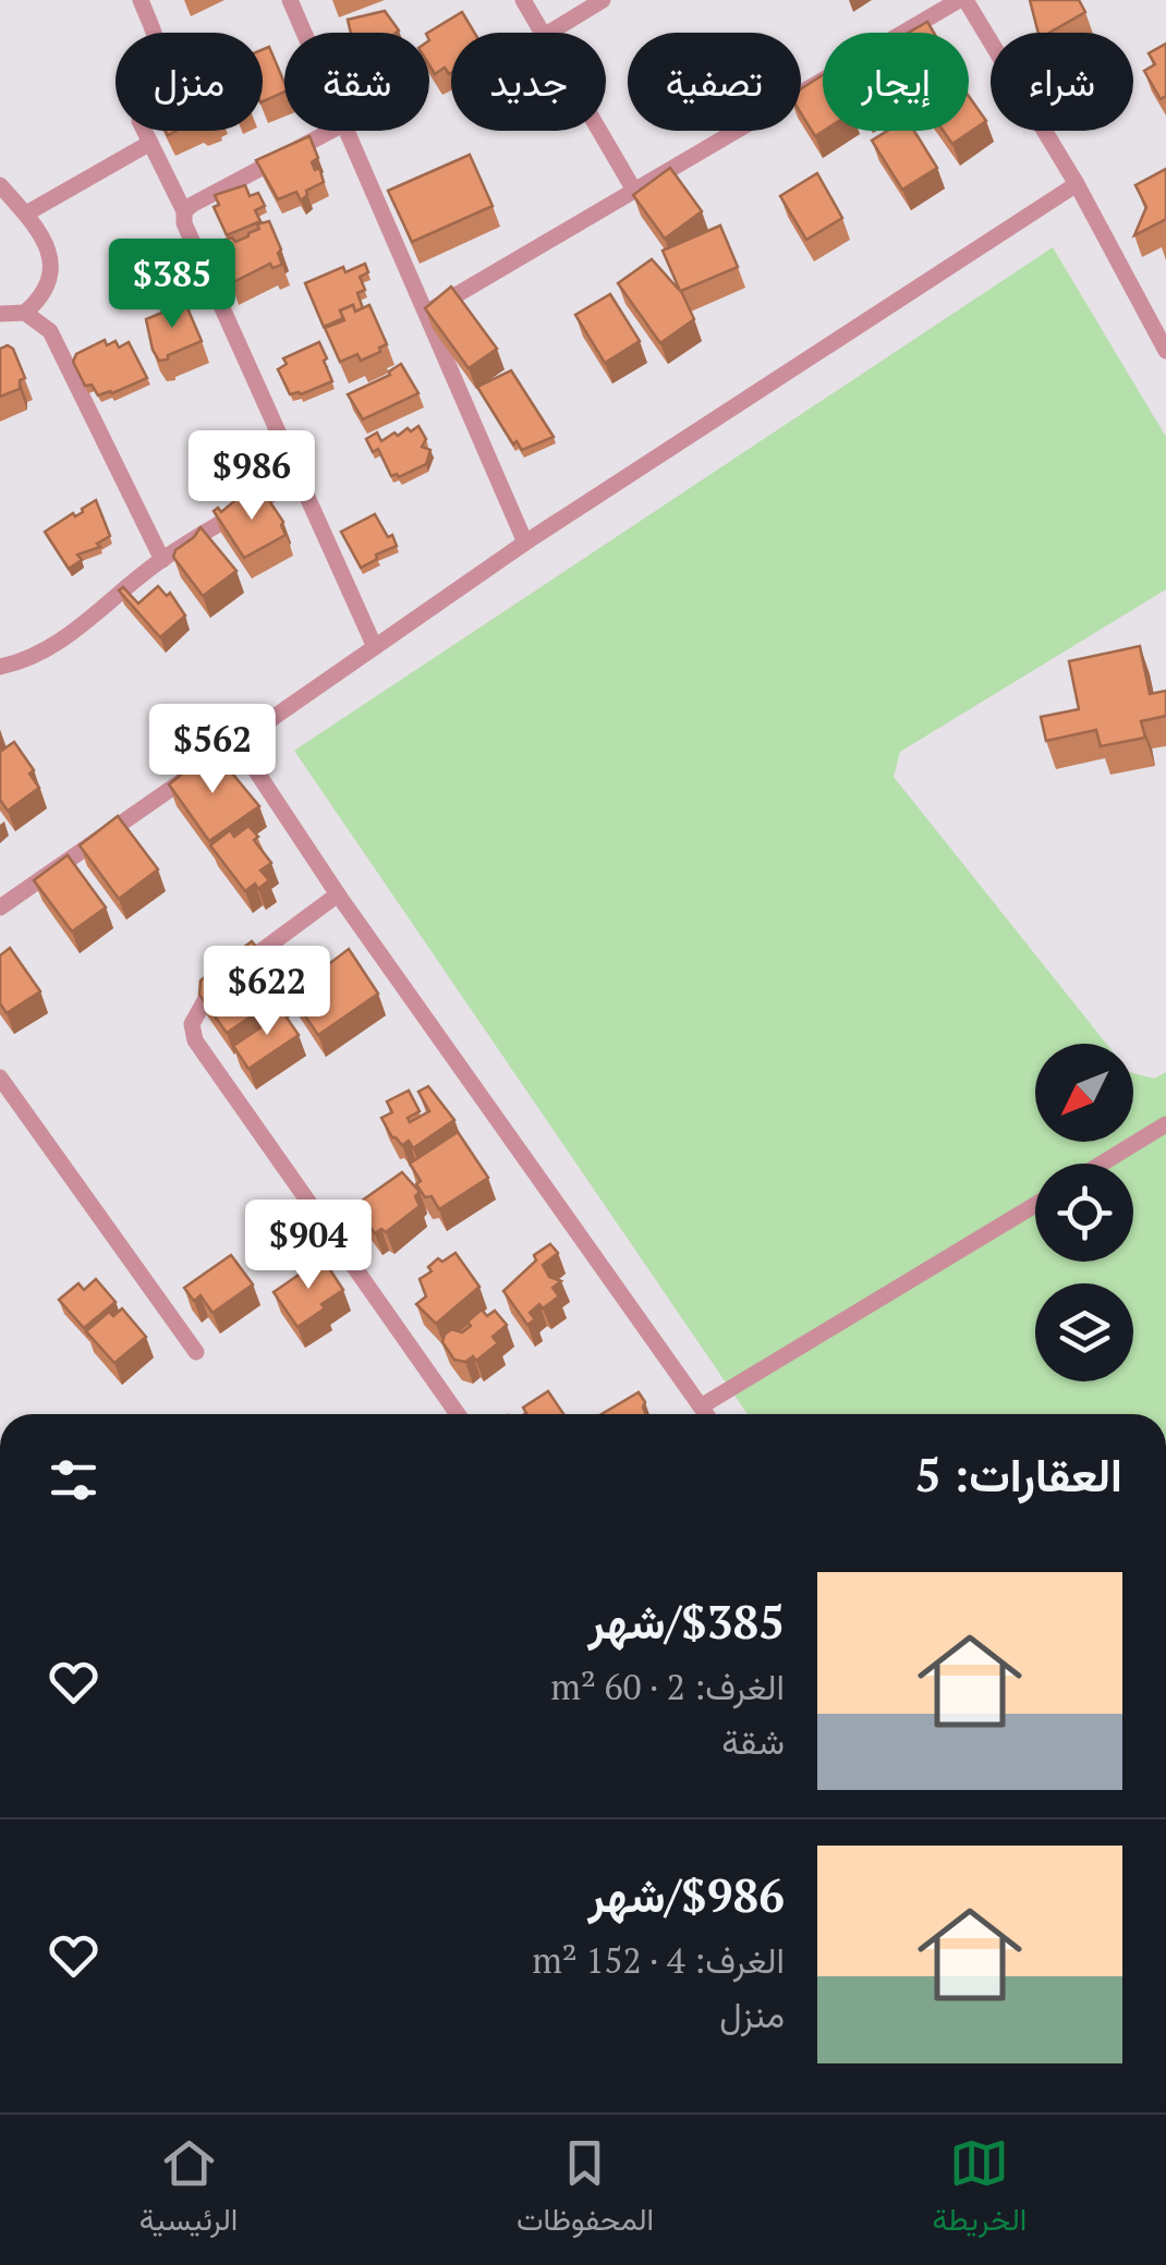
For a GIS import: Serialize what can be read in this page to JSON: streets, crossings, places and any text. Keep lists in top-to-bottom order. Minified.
{"north":"bottom left","page":{"chip":["شراء","إيجار","تصفية","جديد","شقة","منزل"],"price":["$385","$986","$562","$622","$904"],"heading":"العقارات: 5","list":[{"name":"$385/شهر","note":"الغرف: 2 · 60 m² · شقة"},{"name":"$986/شهر","note":"الغرف: 4 · 152 m² · منزل"}],"tabs":["الخريطة","المحفوظات","الرئيسية"]}}
